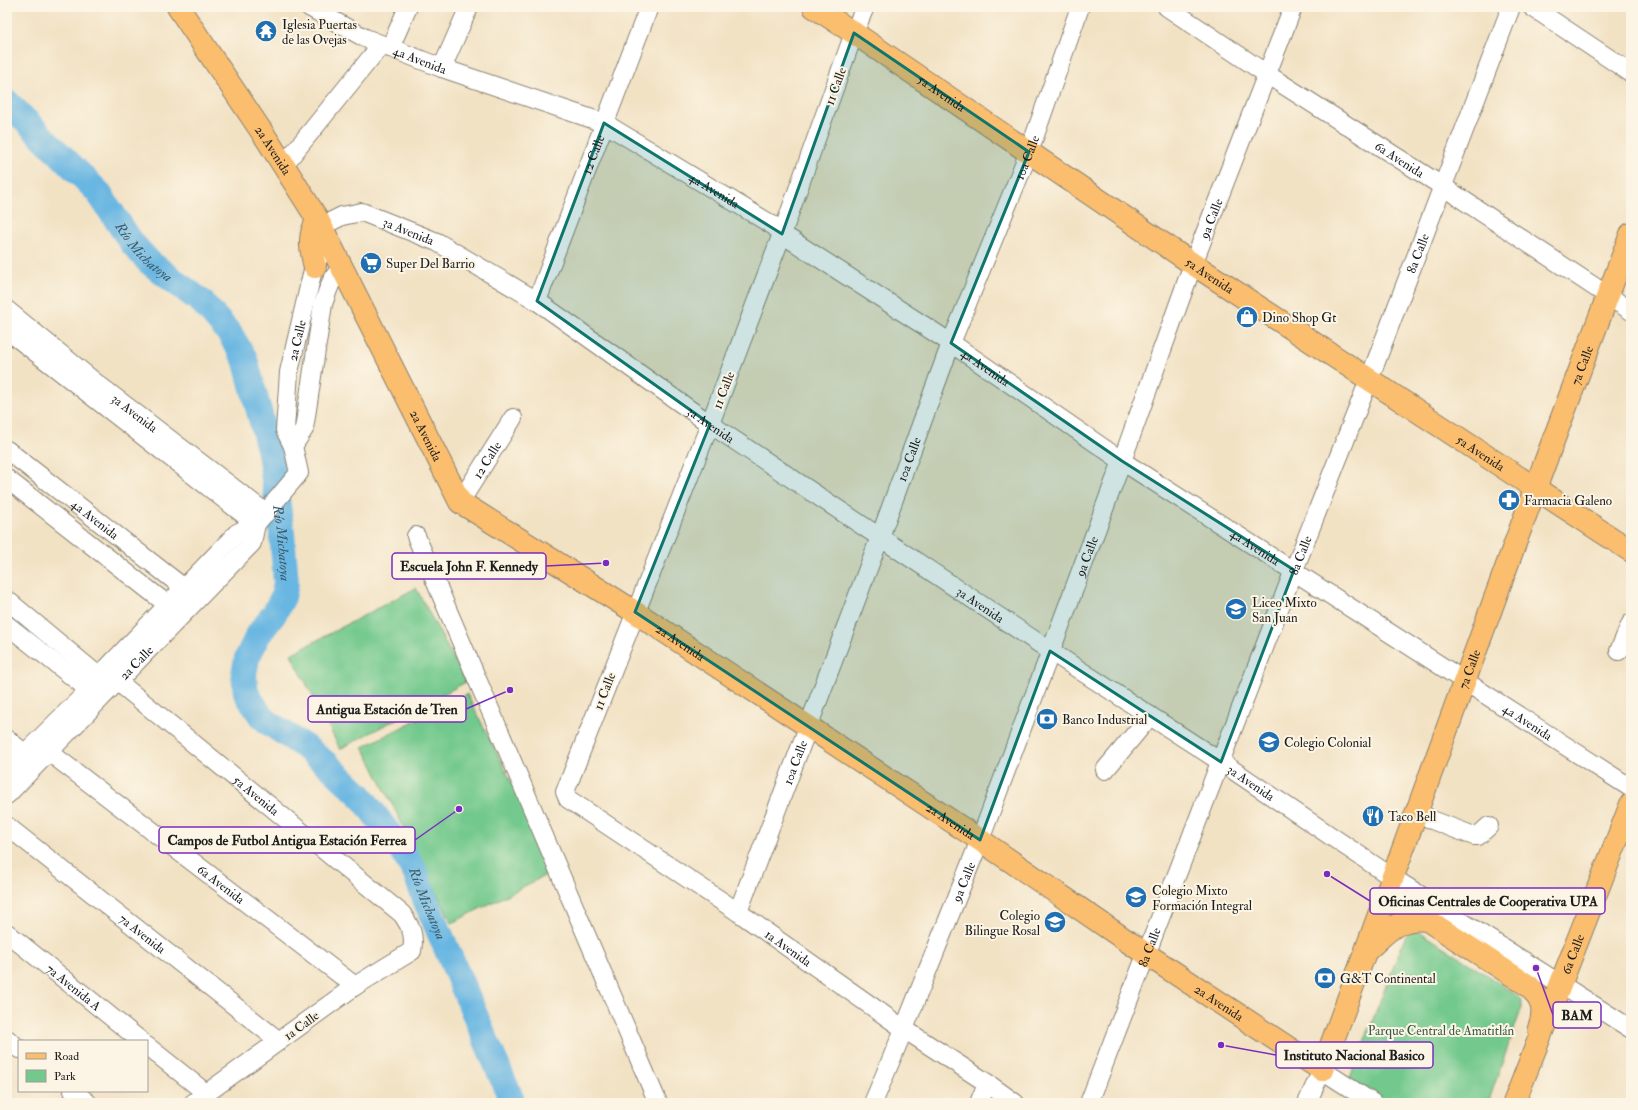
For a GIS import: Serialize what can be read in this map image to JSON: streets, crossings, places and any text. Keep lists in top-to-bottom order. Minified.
{"streets":{"main road":["5a Avenida","2a Avenida","7a Calle","6a Calle"],"street":["4a Avenida","11 Calle","12 Calle","10a Calle","6a Avenida","9a Calle","3a Avenida","8a Calle","2a Calle","7a Avenida","1a Avenida","7a Avenida A","1a Calle"]},"crossings":[["4a Avenida","11 Calle"],["4a Avenida","12 Calle"],["4a Avenida","10a Calle"],["4a Avenida","9a Calle"],["4a Avenida","8a Calle"],["4a Avenida","2a Calle"],["4a Avenida","7a Calle"],["11 Calle","5a Avenida"],["11 Calle","2a Avenida"],["11 Calle","3a Avenida"],["11 Calle","1a Avenida"],["5a Avenida","10a Calle"],["5a Avenida","9a Calle"],["5a Avenida","8a Calle"],["5a Avenida","2a Calle"],["5a Avenida","7a Calle"],["5a Avenida","1a Calle"],["2a Avenida","12 Calle"],["2a Avenida","10a Calle"],["2a Avenida","9a Calle"],["2a Avenida","3a Avenida"],["2a Avenida","8a Calle"],["2a Avenida","2a Calle"],["2a Avenida","7a Calle"],["12 Calle","3a Avenida"],["10a Calle","3a Avenida"],["10a Calle","1a Avenida"],["6a Avenida","9a Calle"],["6a Avenida","8a Calle"],["6a Avenida","2a Calle"],["6a Avenida","7a Calle"],["6a Avenida","1a Calle"],["9a Calle","3a Avenida"],["9a Calle","1a Avenida"],["3a Avenida","8a Calle"],["3a Avenida","2a Calle"],["3a Avenida","7a Calle"],["3a Avenida","6a Calle"],["7a Avenida","1a Calle"]],"water":["Río Michatoya"],"parks":["Parque Central de Amatitlán"],"places":{"temple":["Iglesia Puertas de las Ovejas"],"supermarket":["Super Del Barrio"],"shop":["Dino Shop Gt"],"pharmacy":["Farmacia Galeno"],"other":["Escuela John F. Kennedy","Antigua Estación de Tren","Campos de Futbol Antigua Estación Ferrea","Oficinas Centrales de Cooperativa UPA","BAM","Instituto Nacional Basico"],"school or university":["Liceo Mixto San Juan","Colegio Colonial","Colegio Mixto Formación Integral","Colegio Bilingue Rosal"],"bank":["Banco Industrial","G&T Continental"],"restaurant":["Taco Bell"]},"legend":["Road","Park"]}
